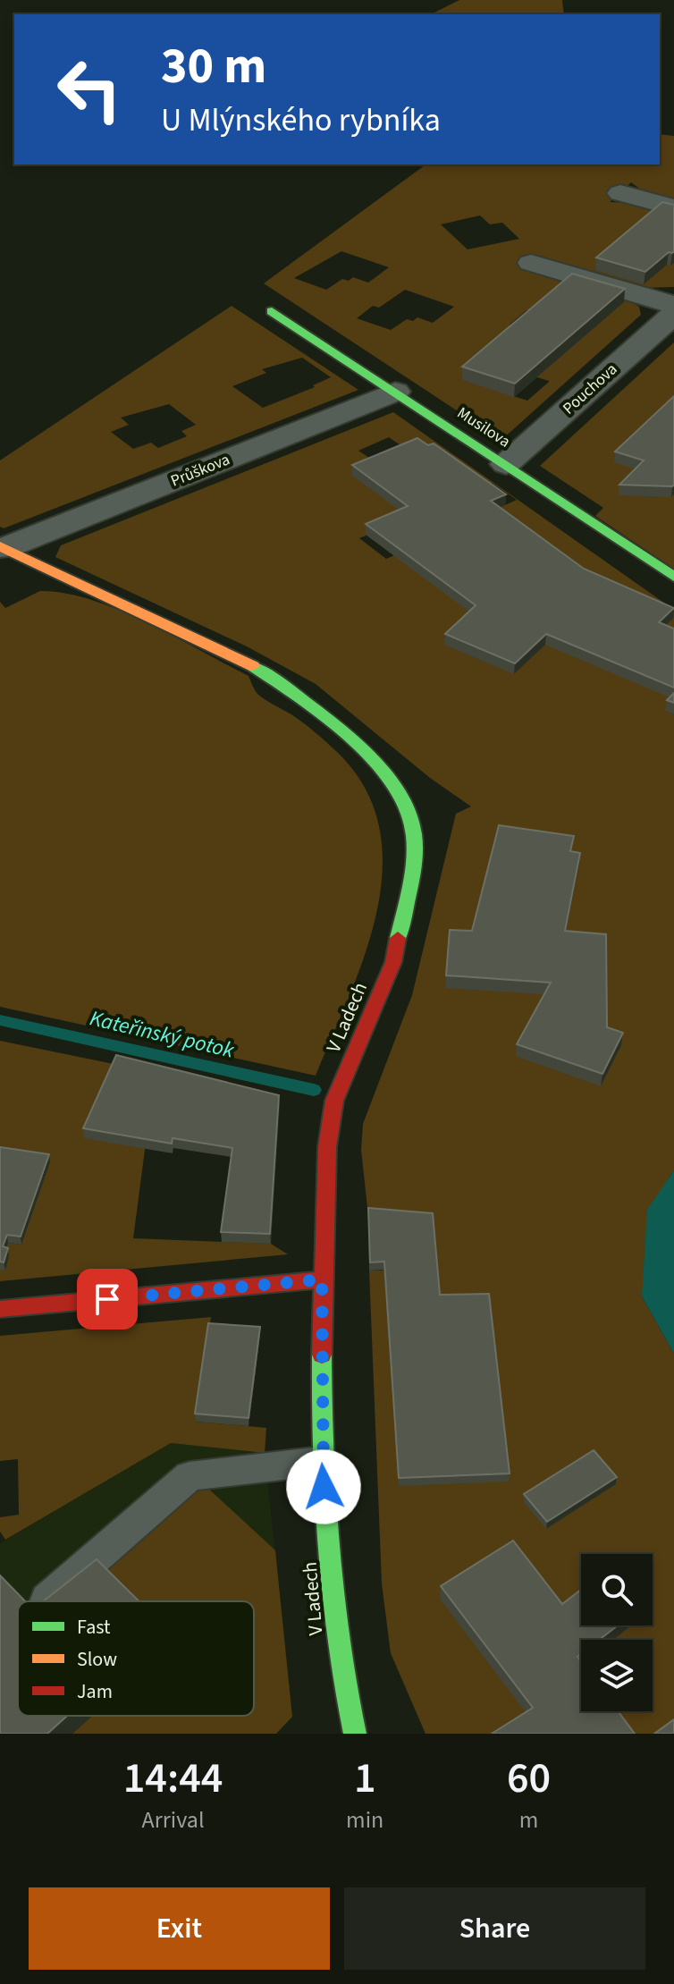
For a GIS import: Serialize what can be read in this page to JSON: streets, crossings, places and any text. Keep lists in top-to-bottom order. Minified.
{"streets":{"street":["Pouchova","Musilova","Průškova","V Ladech"]},"crossings":[["Pouchova","Musilova"],["Musilova","Průškova"],["Průškova","V Ladech"]],"water":["Kateřinský potok"],"legend":["Fast","Slow","Jam"],"page":{"turn":["30 m","U Mlýnského rybníka"],"eta":["14:44","Arrival","1","min","60","m"],"buttons":["Exit","Share"]}}
